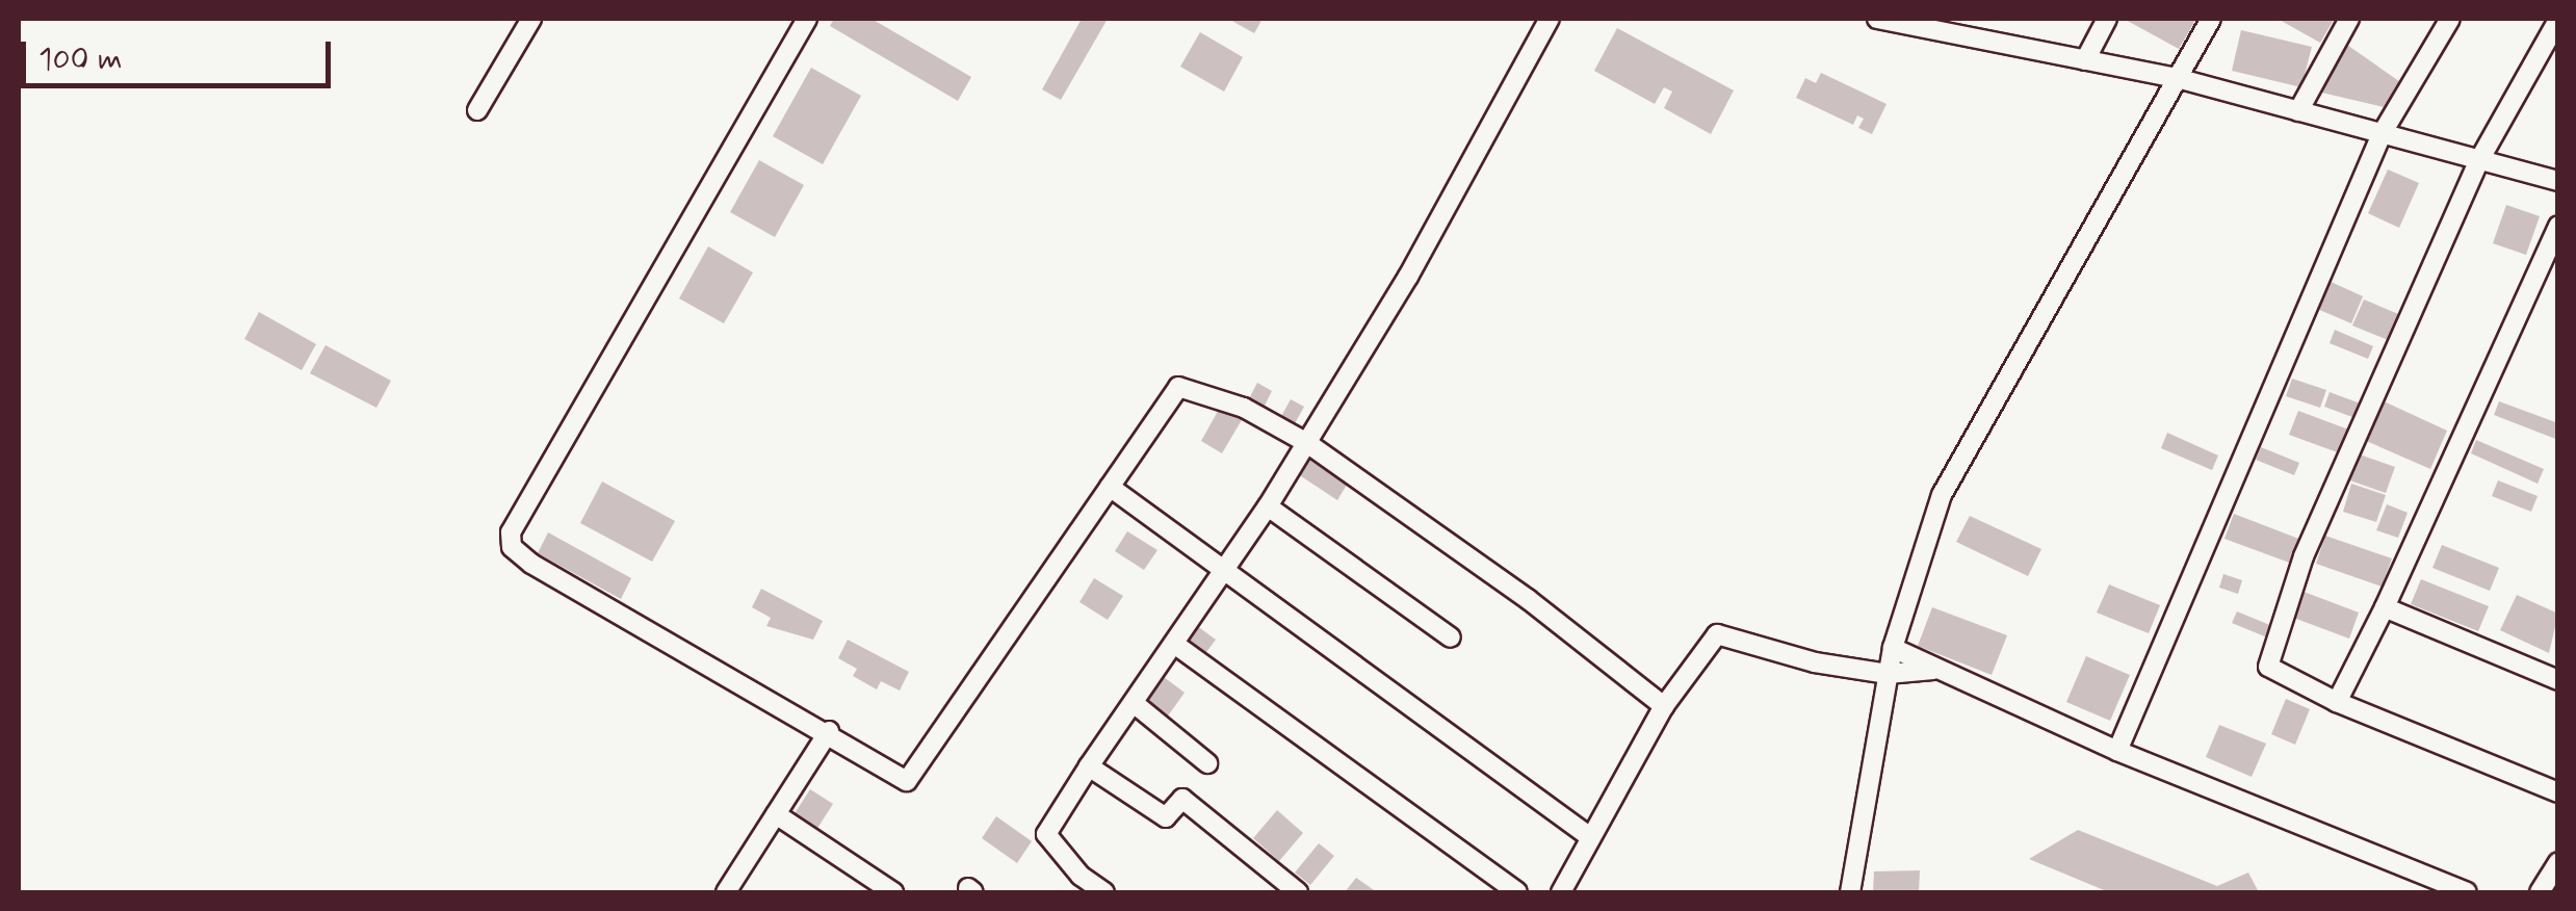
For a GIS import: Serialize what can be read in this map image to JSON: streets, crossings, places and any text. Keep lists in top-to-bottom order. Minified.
{"scale_bar":"100 m"}
